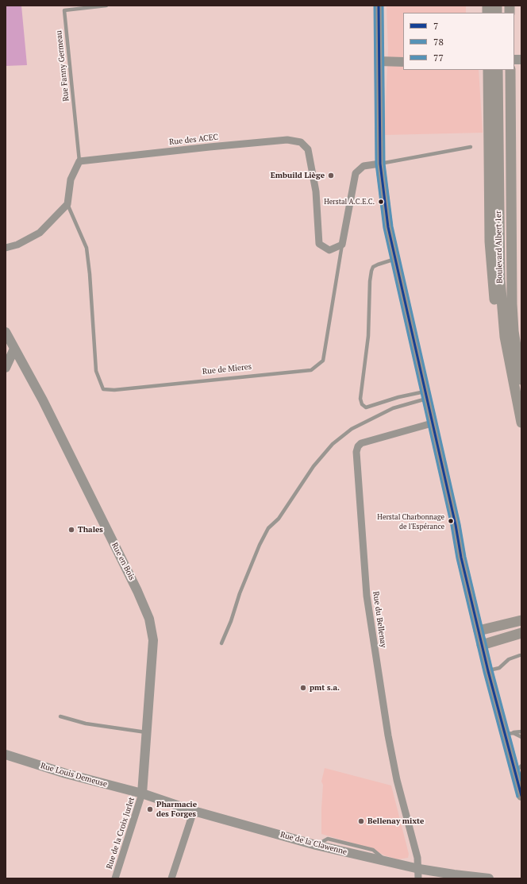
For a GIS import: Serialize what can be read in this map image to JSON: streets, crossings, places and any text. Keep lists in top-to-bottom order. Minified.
{"streets":{"main road":["Boulevard Albert 1er"],"street":["Rue des ACEC","Rue de Mieres","Rue en Bois","Rue du Bellenay","Rue Louis Demeuse","Rue de la Croix Jurlet","Rue de la Clawenne"],"lane":["Rue Fanny Germeau"]},"crossings":[["Rue Fanny Germeau","Rue des ACEC"],["Rue des ACEC","Rue de Mieres"],["Rue en Bois","Rue Louis Demeuse"],["Rue en Bois","Rue de la Croix Jurlet"],["Rue en Bois","Rue de la Clawenne"],["Rue du Bellenay","Rue de la Clawenne"],["Rue Louis Demeuse","Rue de la Croix Jurlet"],["Rue Louis Demeuse","Rue de la Clawenne"],["Rue de la Croix Jurlet","Rue de la Clawenne"]],"places":["Embuild Liège","Herstal A.C.E.C.","Herstal Charbonnage de l'Espérance","Thales","pmt s.a.","Pharmacie des Forges","Bellenay mixte"],"lines":["transit line 7","transit line 78","transit line 77"],"legend":["7","78","77"]}
